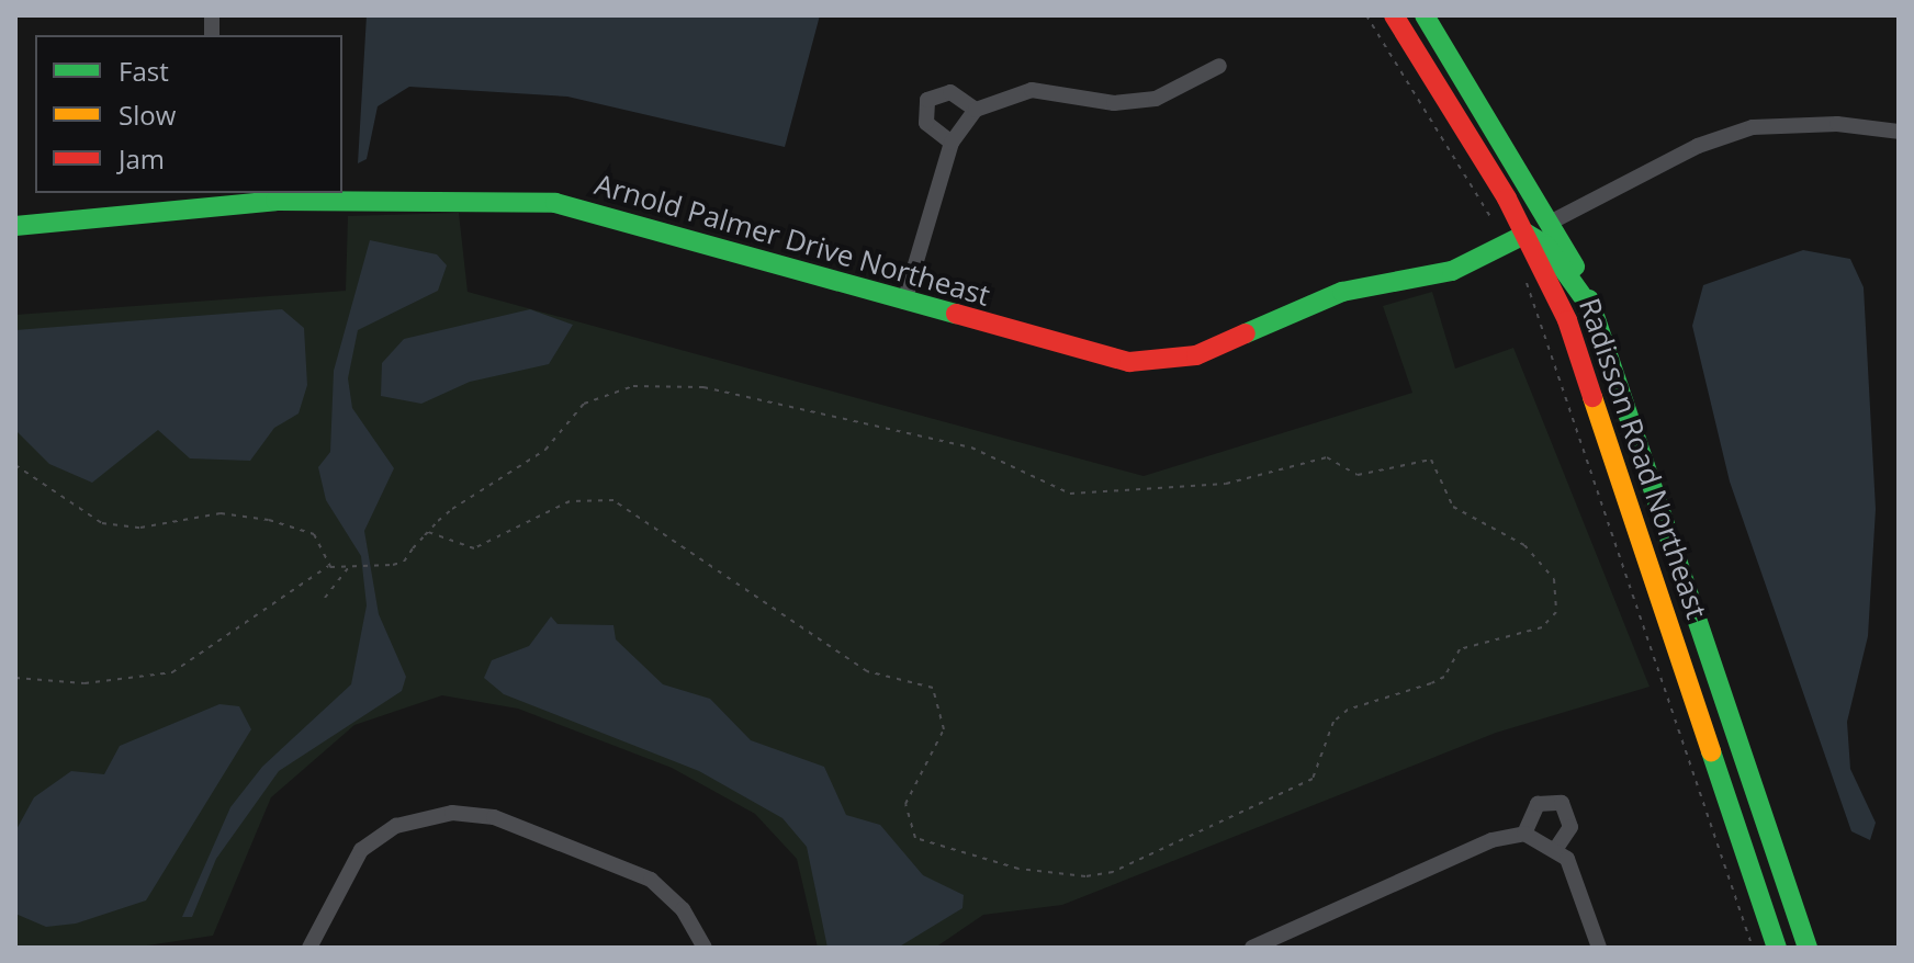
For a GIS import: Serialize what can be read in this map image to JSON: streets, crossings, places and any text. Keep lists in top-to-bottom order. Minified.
{"streets":{"main road":["Arnold Palmer Drive Northeast","Radisson Road Northeast"]},"crossings":[["Arnold Palmer Drive Northeast","Radisson Road Northeast"]],"legend":["Fast","Slow","Jam"]}
